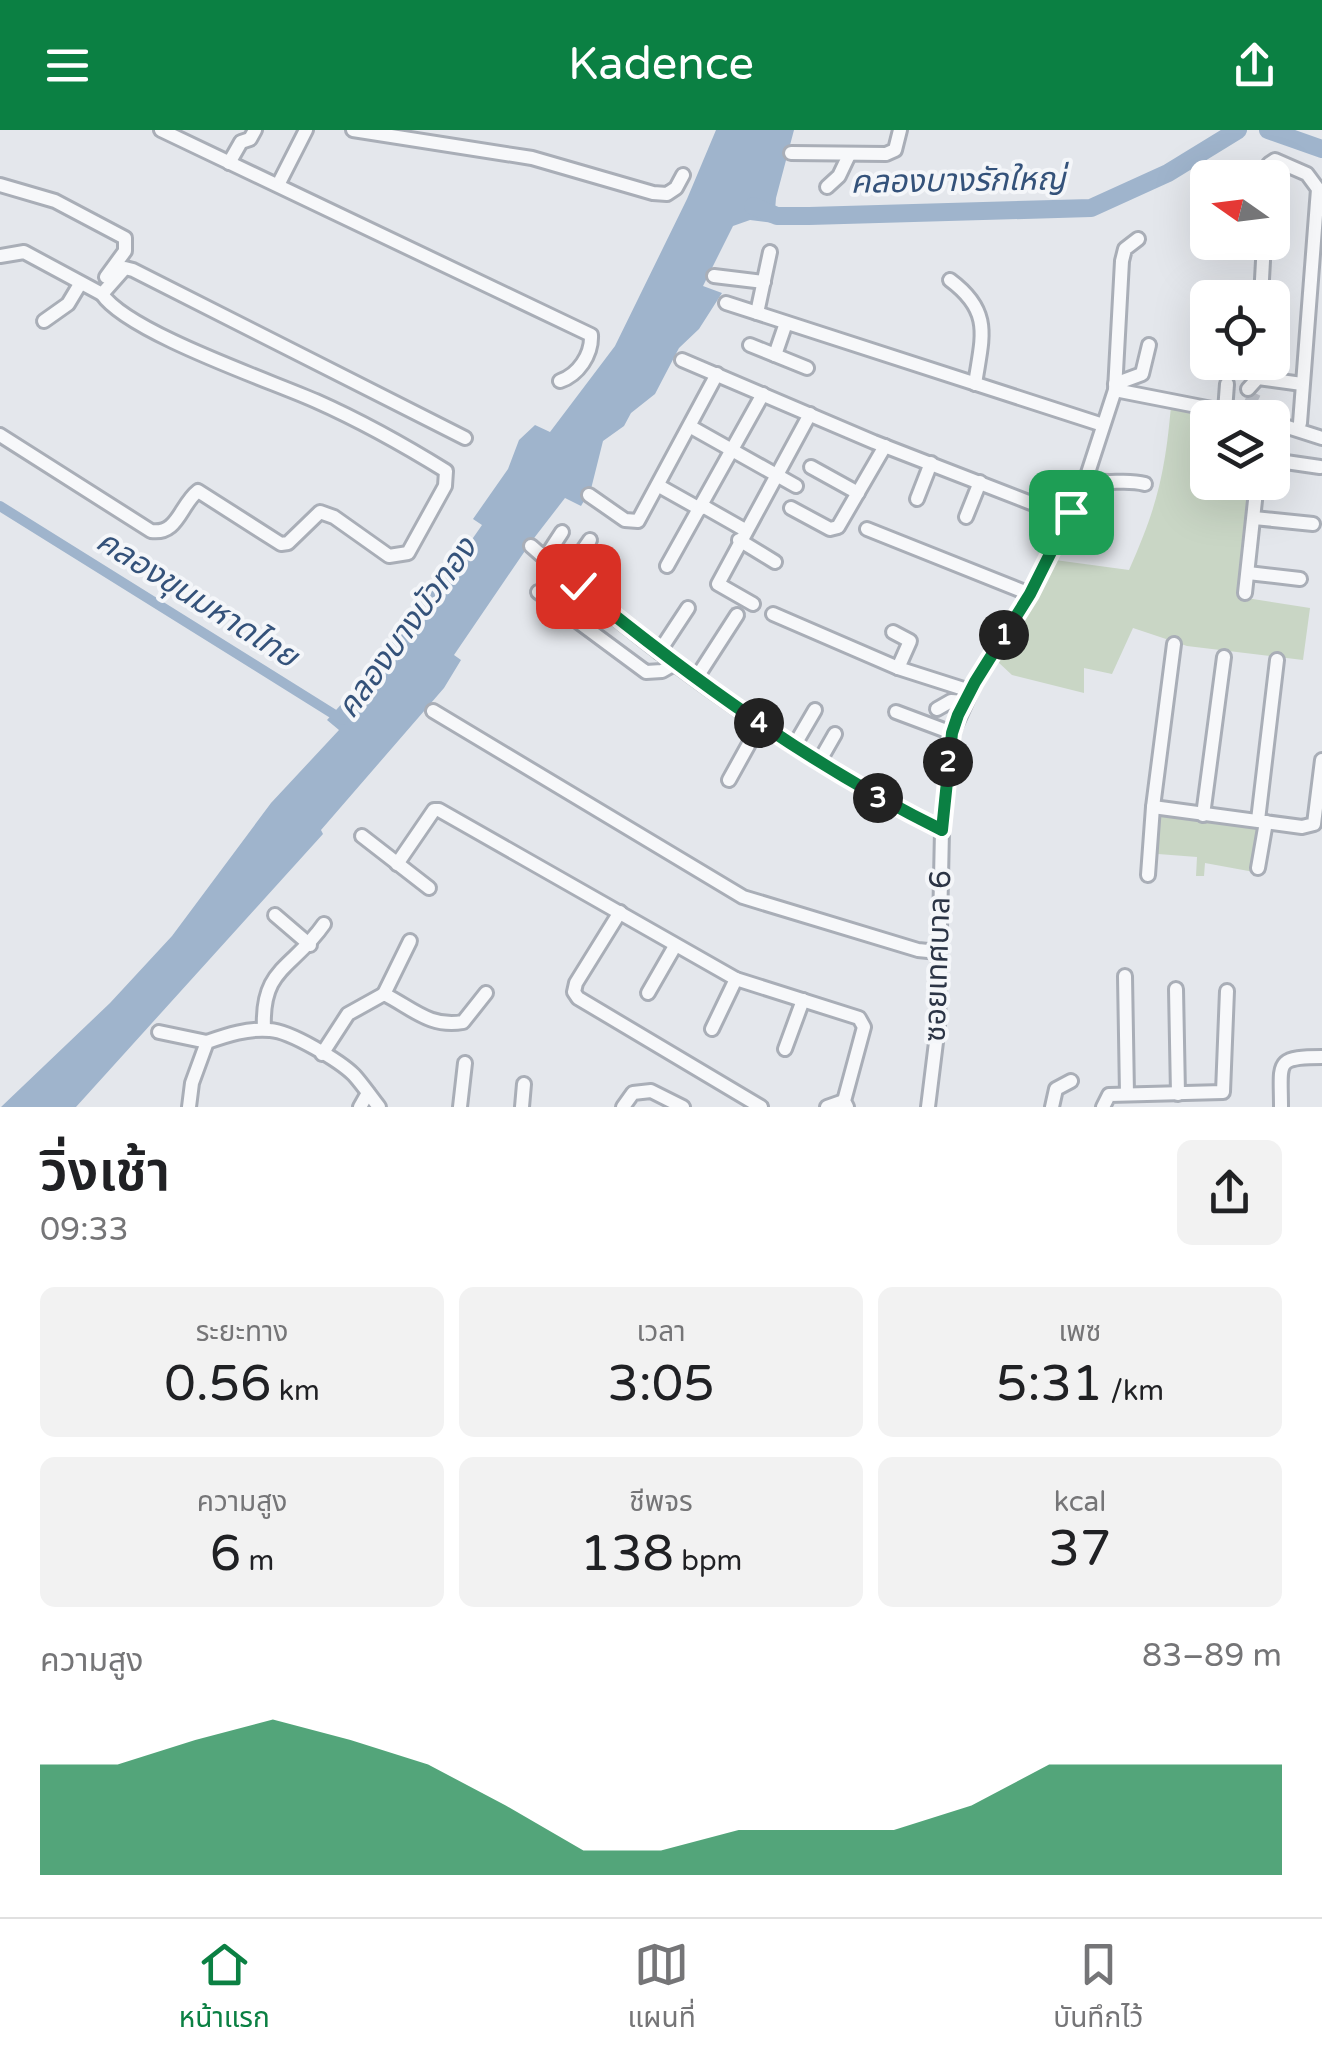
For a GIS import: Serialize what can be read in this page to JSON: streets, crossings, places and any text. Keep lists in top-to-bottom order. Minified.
{"streets":{"street":["ซอยเทศบาล 6"]},"water":["คลองบางรักใหญ่","คลองขุนมหาดไทย","คลองบางบัวทอง"],"north":"left","page":{"header":"Kadence","pins":["1","4","2","3"],"heading":["วิ่งเช้า","09:33"],"stats":[["ระยะทาง","0.56 km"],["เวลา","3:05"],["เพซ","5:31 /km"],["ความสูง","6 m"],["ชีพจร","138 bpm"],["kcal","37"]],"chart":["ความสูง","83–89 m"],"tabs":["หน้าแรก","แผนที่","บันทึกไว้"]}}
